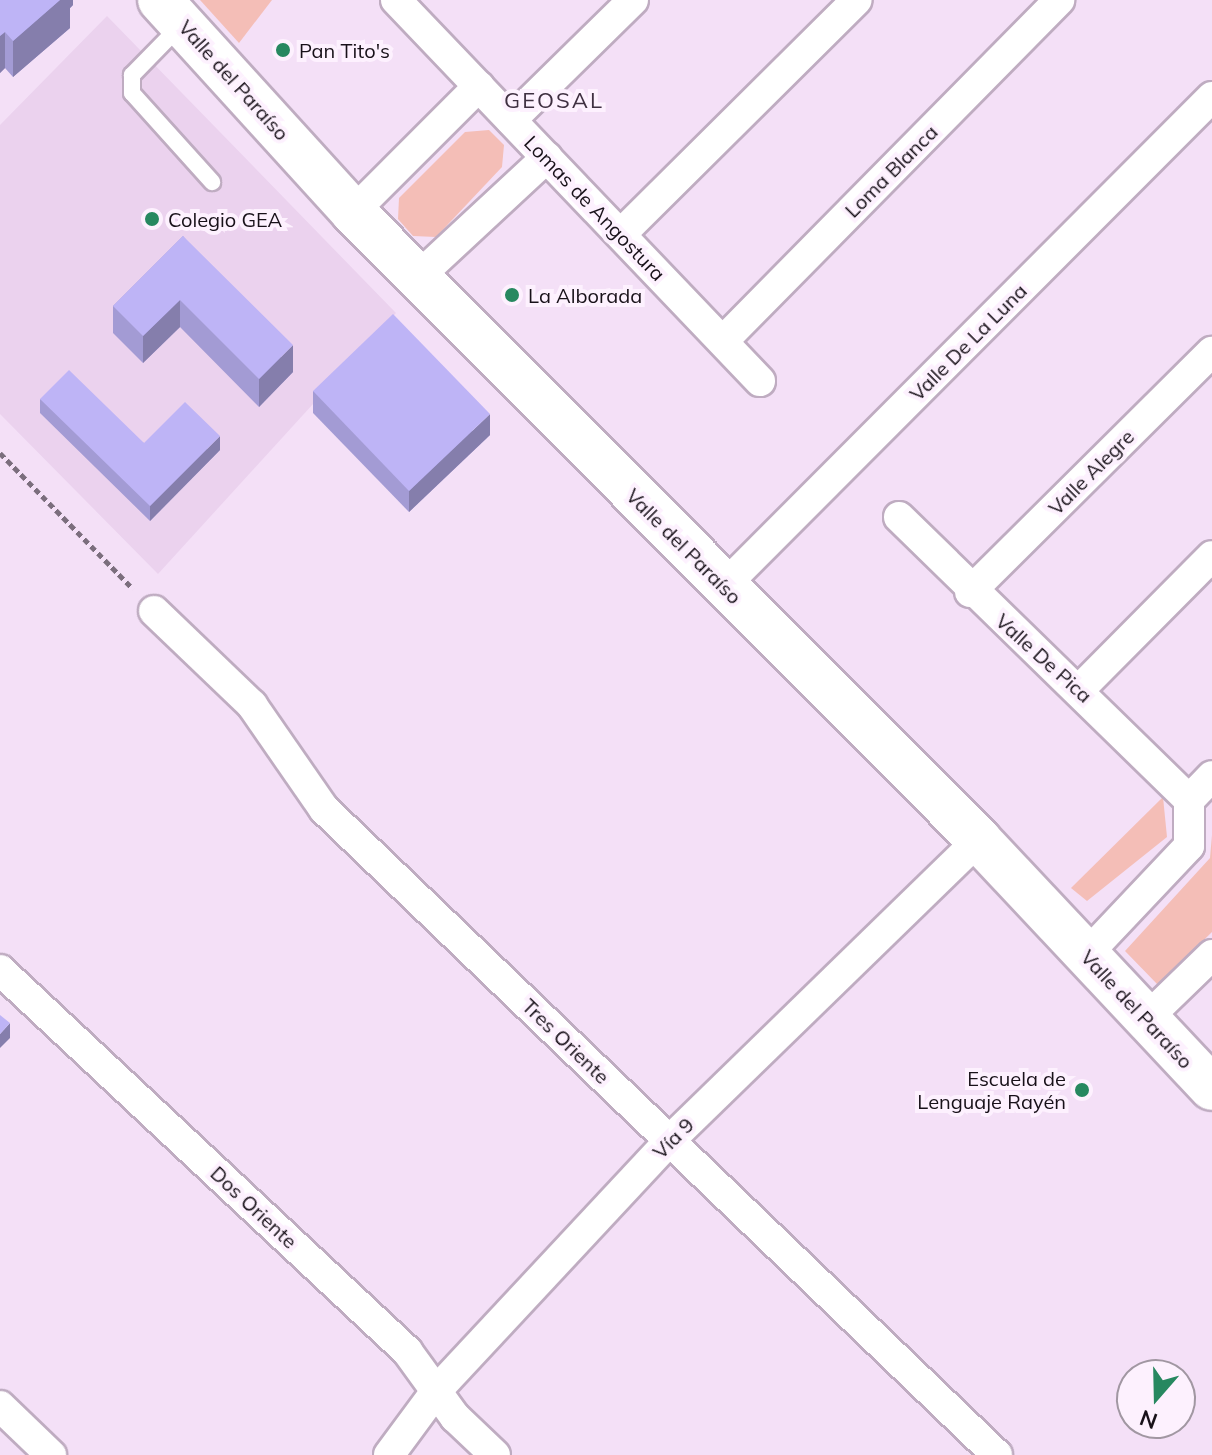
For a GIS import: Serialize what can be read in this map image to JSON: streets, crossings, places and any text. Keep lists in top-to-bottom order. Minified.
{"streets":{"street":["Valle del Paraíso","Loma Blanca","Lomas de Angostura","Valle De La Luna","Valle Alegre","Valle De Pica","Tres Oriente","Vía 9","Dos Oriente"]},"crossings":[["Valle del Paraíso","Valle De La Luna"],["Valle del Paraíso","Vía 9"],["Loma Blanca","Lomas de Angostura"],["Valle Alegre","Valle De Pica"],["Tres Oriente","Vía 9"],["Vía 9","Dos Oriente"]],"districts":["GEOSAL"],"places":["Pan Tito's","Colegio GEA","La Alborada","Escuela de Lenguaje Rayén"],"north":"bottom"}
